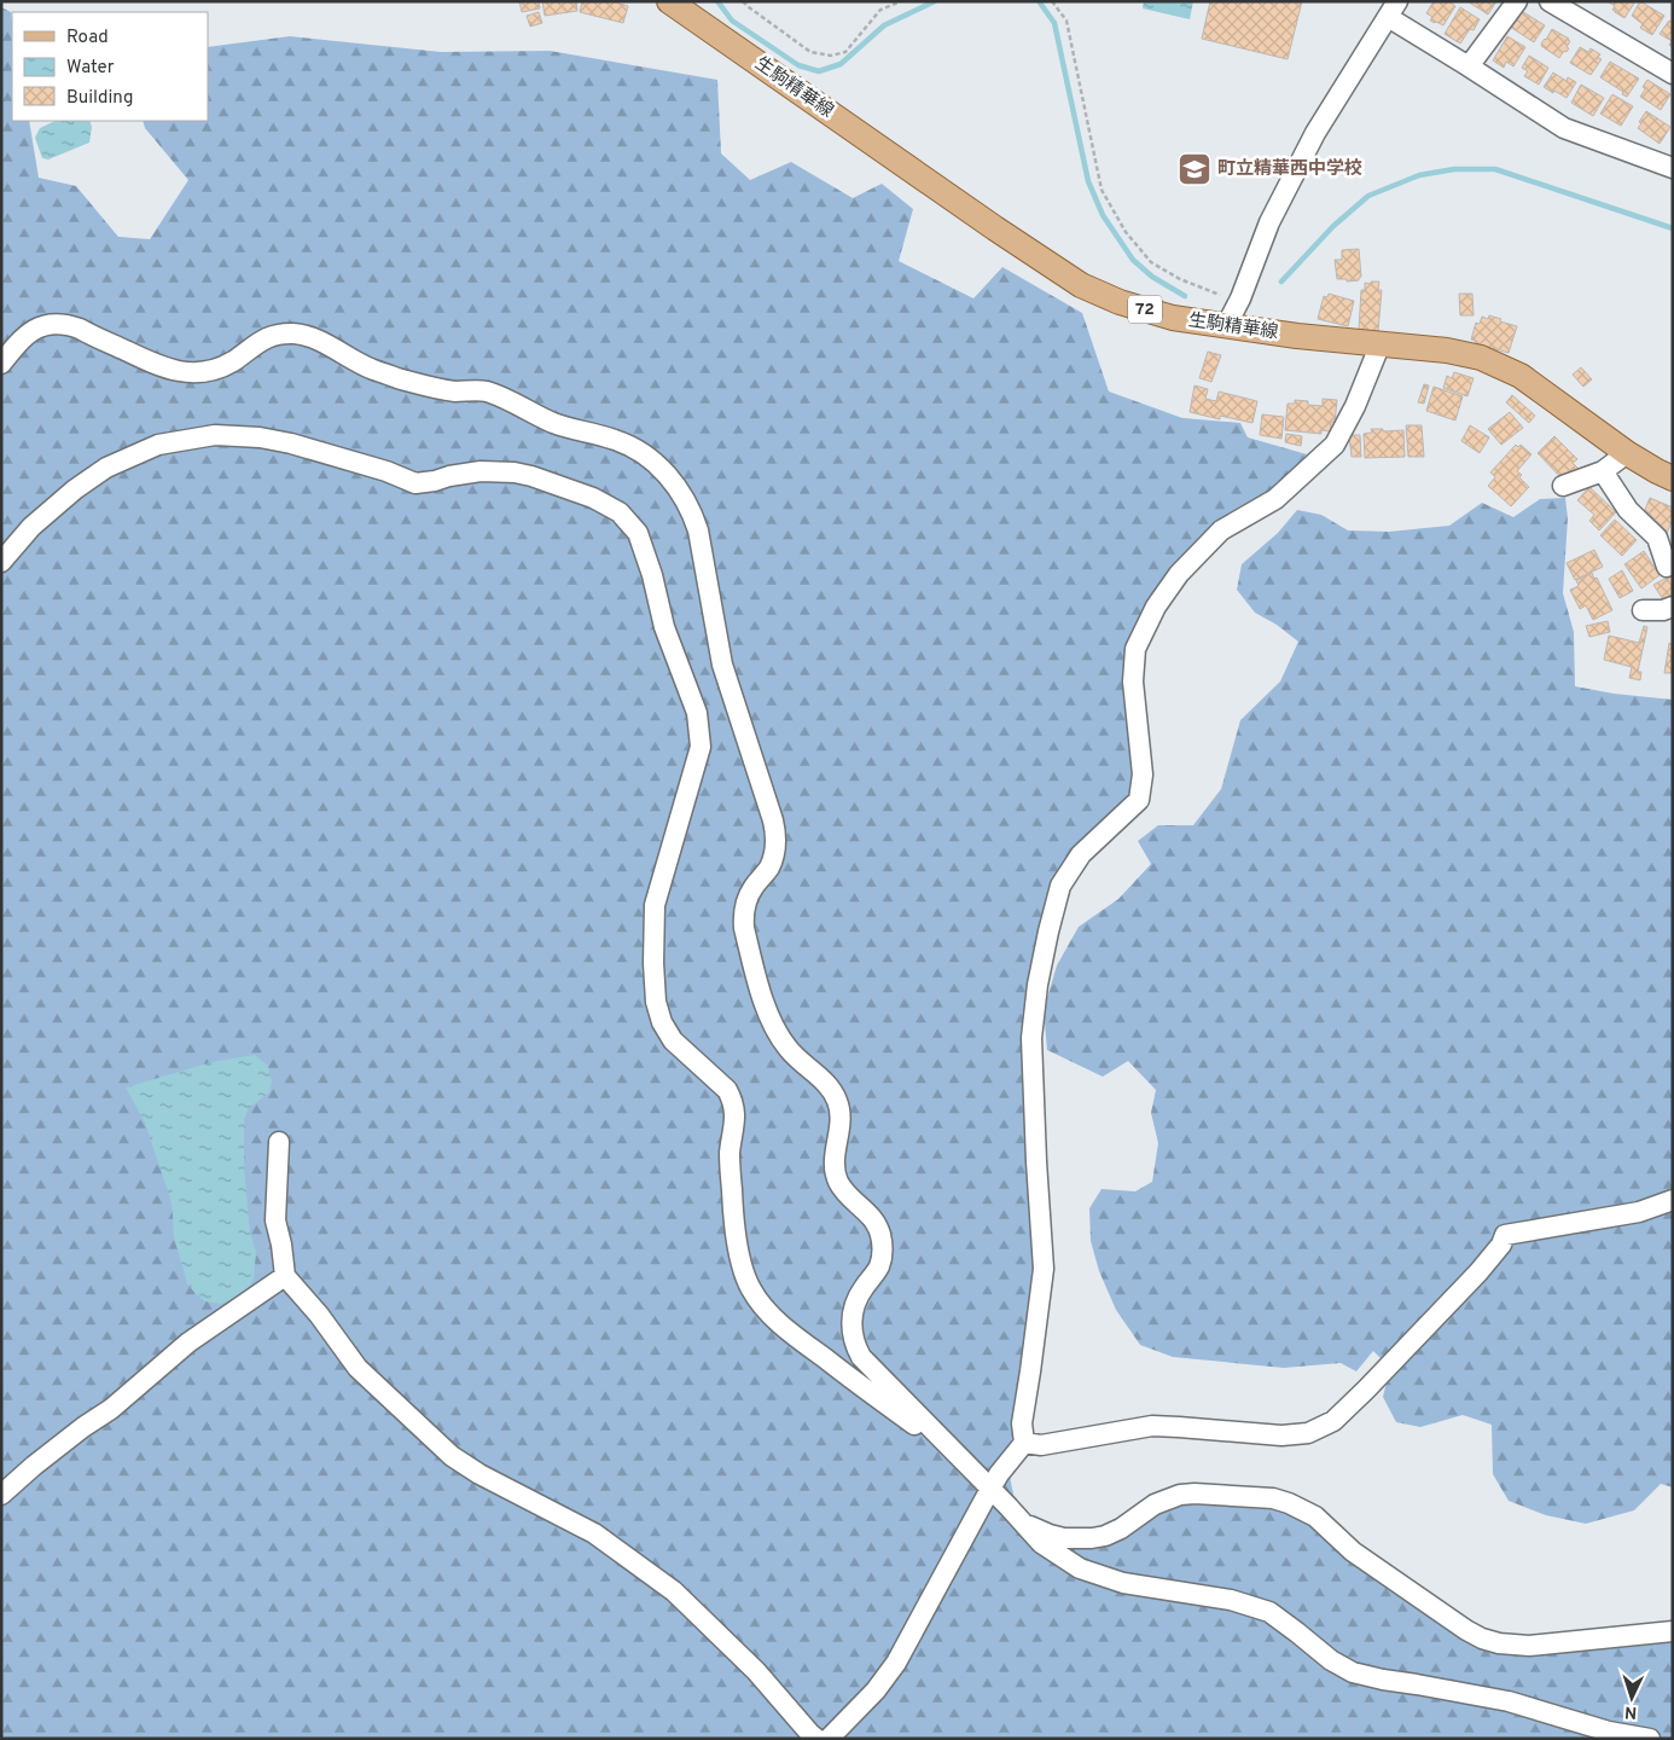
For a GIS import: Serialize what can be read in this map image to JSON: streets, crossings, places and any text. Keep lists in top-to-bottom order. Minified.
{"streets":{"main road":["生駒精華線","72"]},"places":{"school or university":["町立精華西中学校"]},"legend":["Road","Water","Building"],"north":"bottom"}
